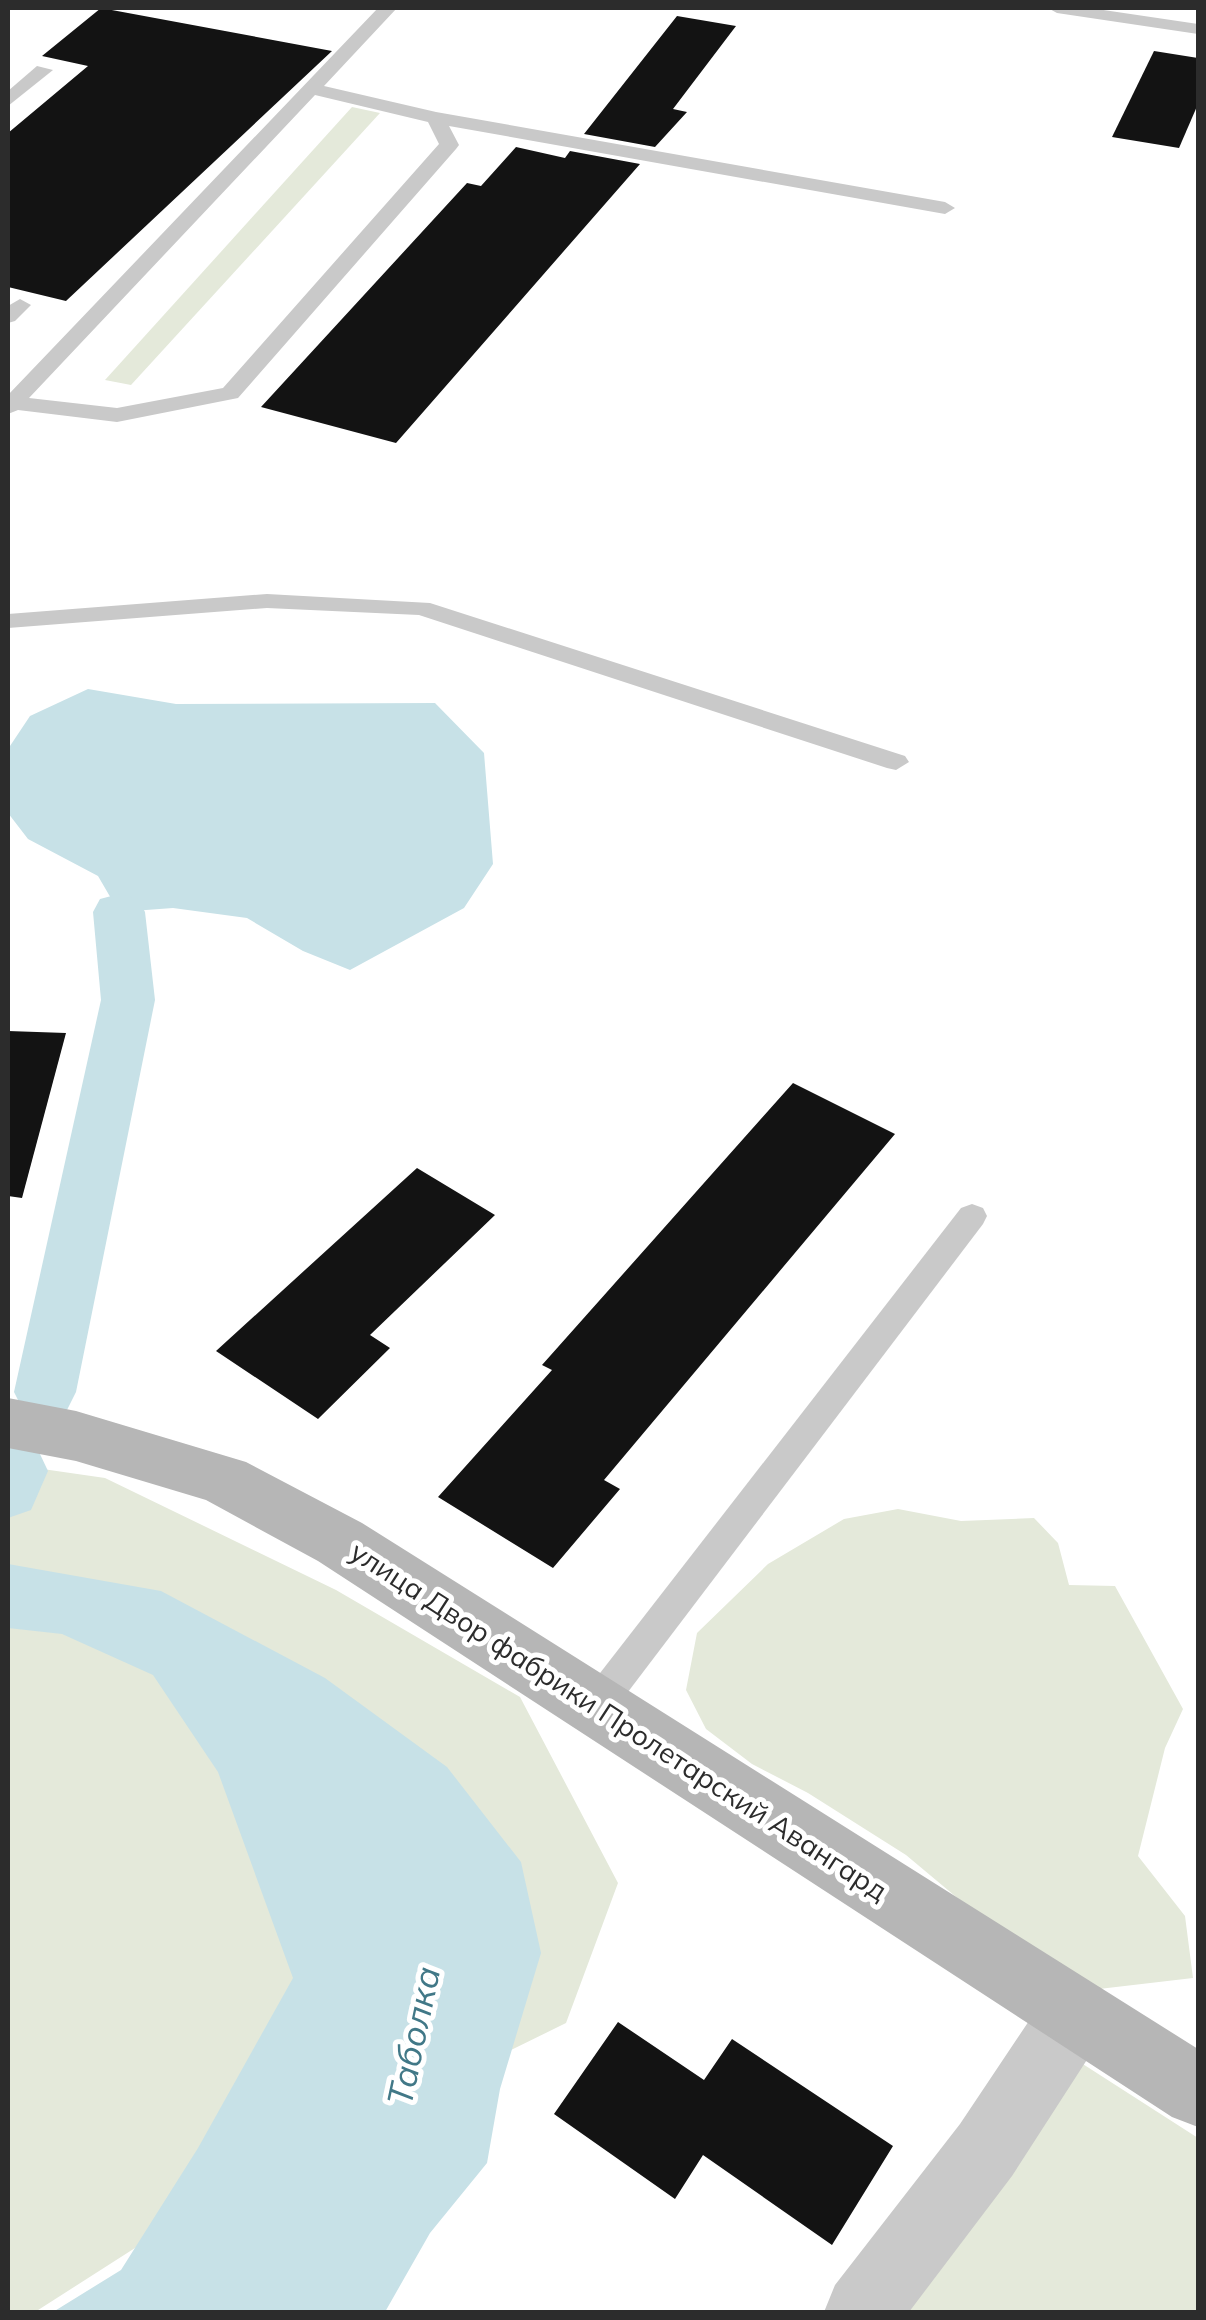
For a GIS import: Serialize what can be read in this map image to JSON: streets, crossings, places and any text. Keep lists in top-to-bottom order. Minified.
{"streets":{"street":["улица Двор фабрики Пролетарский Авангард"]},"water":["Таболка"]}
